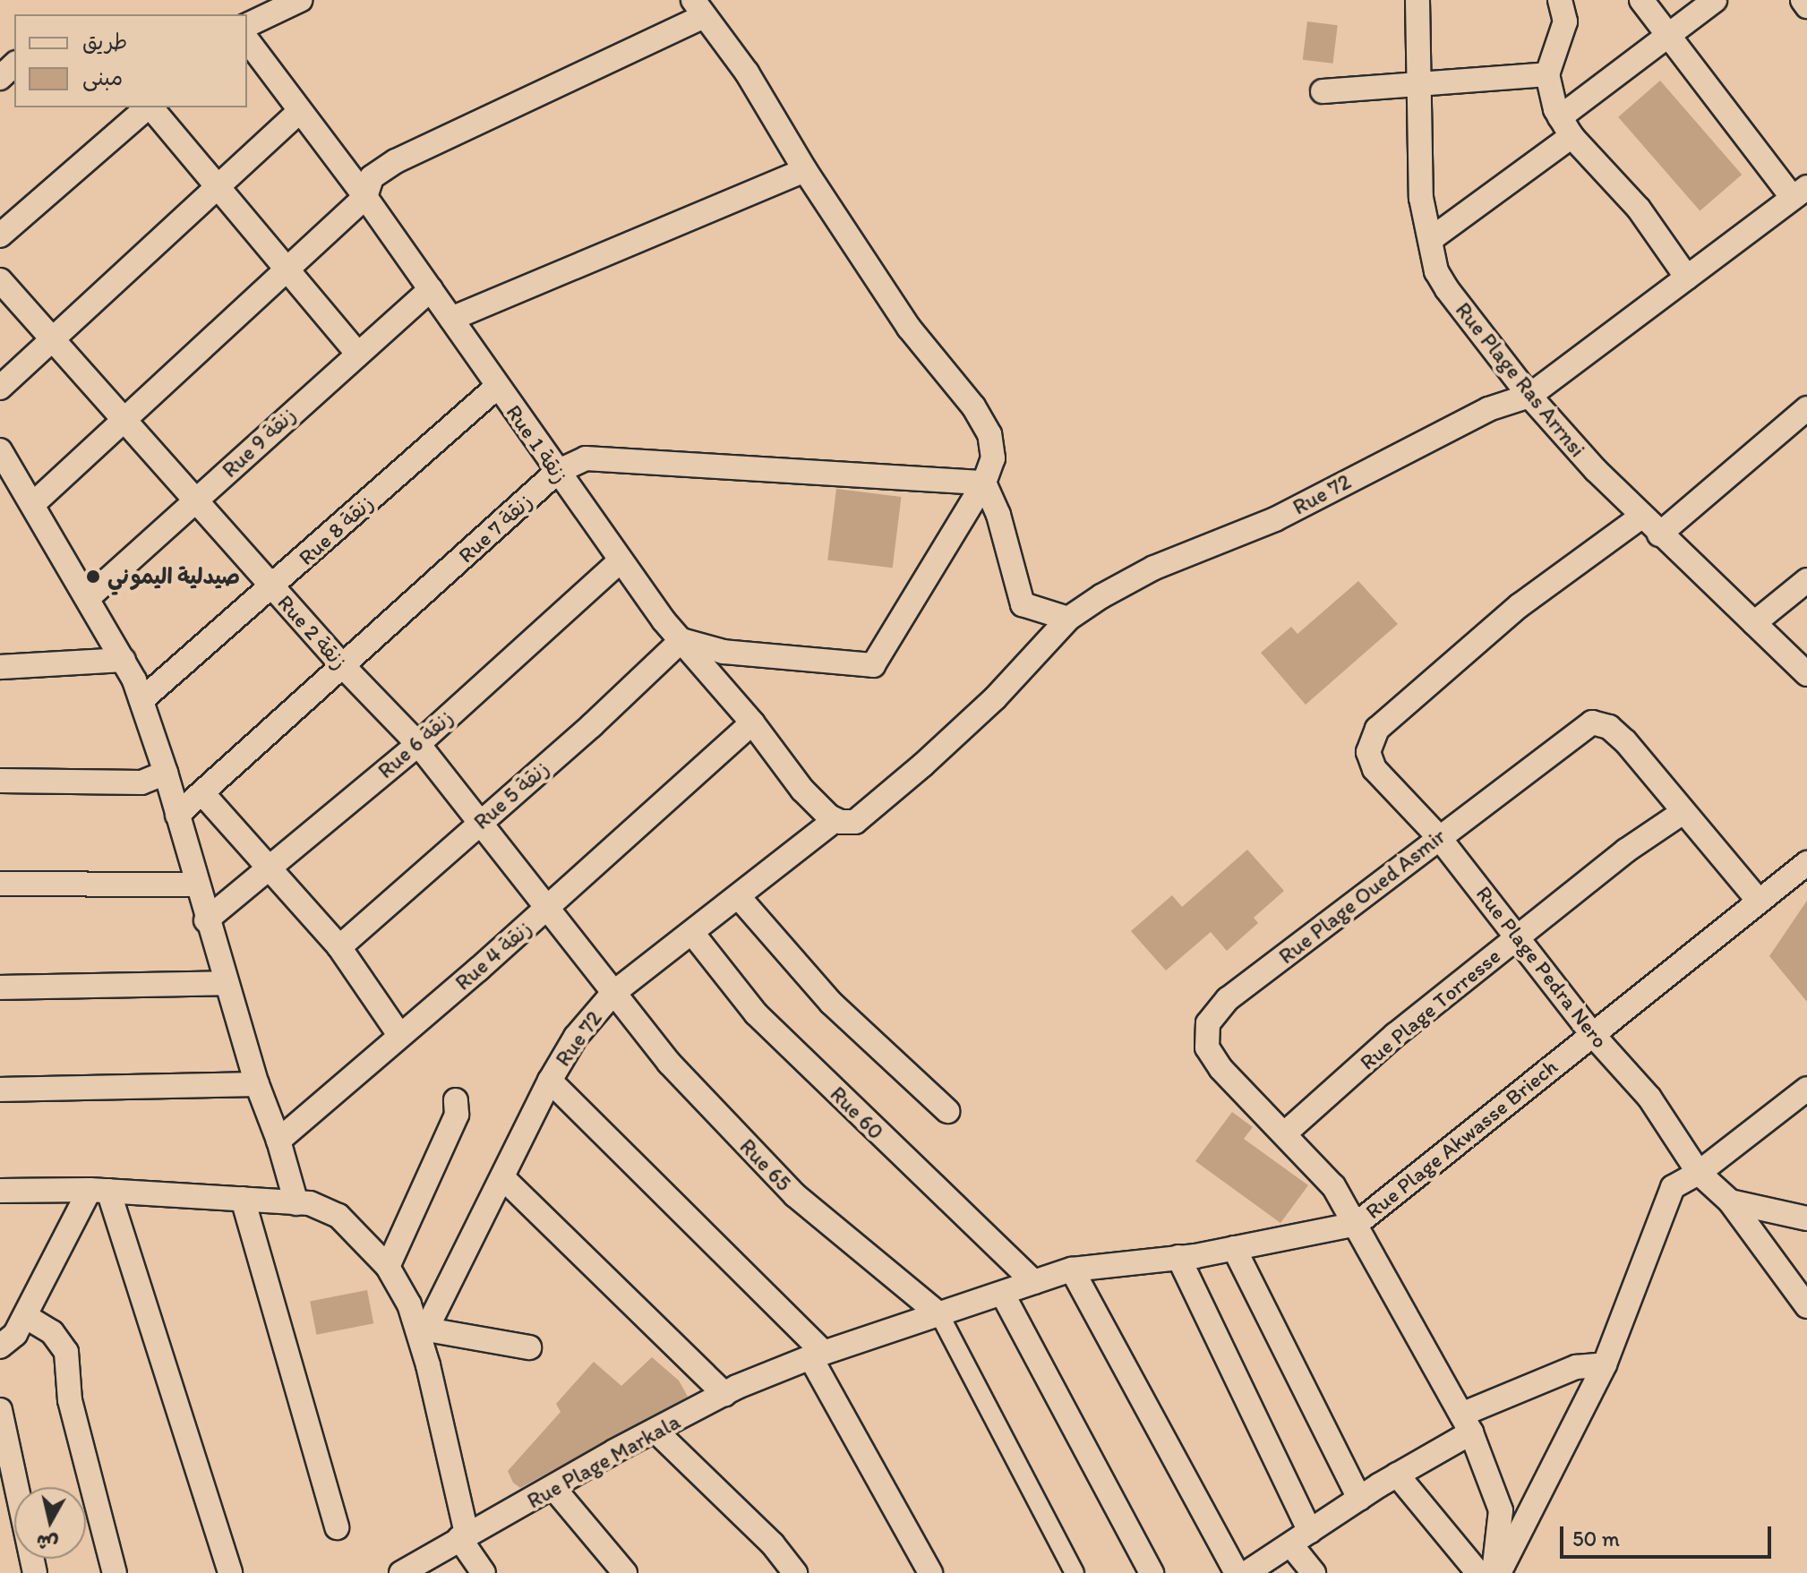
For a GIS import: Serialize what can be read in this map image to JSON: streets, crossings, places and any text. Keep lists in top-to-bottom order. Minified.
{"streets":{"street":["Rue Plage Ras Arrnsi","Rue 9 زنقة","Rue 1 زنقة","Rue 72","Rue 7 زنقة","Rue 8 زنقة","Rue 2 زنقة","Rue 6 زنقة","Rue 5 زنقة","Rue Plage Oued Asmir","Rue 4 زنقة","Rue Plage Pedra Nero","Rue Plage Torresse","Rue 60","Rue Plage Akwasse Briech","Rue 65","Rue Plage Markala"]},"crossings":[["Rue Plage Ras Arrnsi","Rue 72"],["Rue Plage Ras Arrnsi","Rue Plage Pedra Nero"],["Rue 9 زنقة","Rue 1 زنقة"],["Rue 9 زنقة","Rue 2 زنقة"],["Rue 1 زنقة","Rue 72"],["Rue 1 زنقة","Rue 7 زنقة"],["Rue 1 زنقة","Rue 8 زنقة"],["Rue 1 زنقة","Rue 6 زنقة"],["Rue 1 زنقة","Rue 5 زنقة"],["Rue 1 زنقة","Rue 4 زنقة"],["Rue 72","Rue 2 زنقة"],["Rue 72","Rue 60"],["Rue 72","Rue 65"],["Rue 7 زنقة","Rue 2 زنقة"],["Rue 8 زنقة","Rue 2 زنقة"],["Rue 2 زنقة","Rue 6 زنقة"],["Rue 2 زنقة","Rue 5 زنقة"],["Rue 2 زنقة","Rue 4 زنقة"],["Rue 2 زنقة","Rue 65"],["Rue Plage Oued Asmir","Rue Plage Pedra Nero"],["Rue Plage Oued Asmir","Rue Plage Torresse"],["Rue Plage Oued Asmir","Rue Plage Akwasse Briech"],["Rue Plage Pedra Nero","Rue Plage Torresse"],["Rue Plage Pedra Nero","Rue Plage Akwasse Briech"],["Rue 60","Rue Plage Akwasse Briech"],["Rue Plage Akwasse Briech","Rue 65"],["Rue Plage Akwasse Briech","Rue Plage Markala"]],"places":["صيدلية اليموني"],"legend":["طريق","مبنى"],"scale_bar":"50 m","north":"bottom"}
